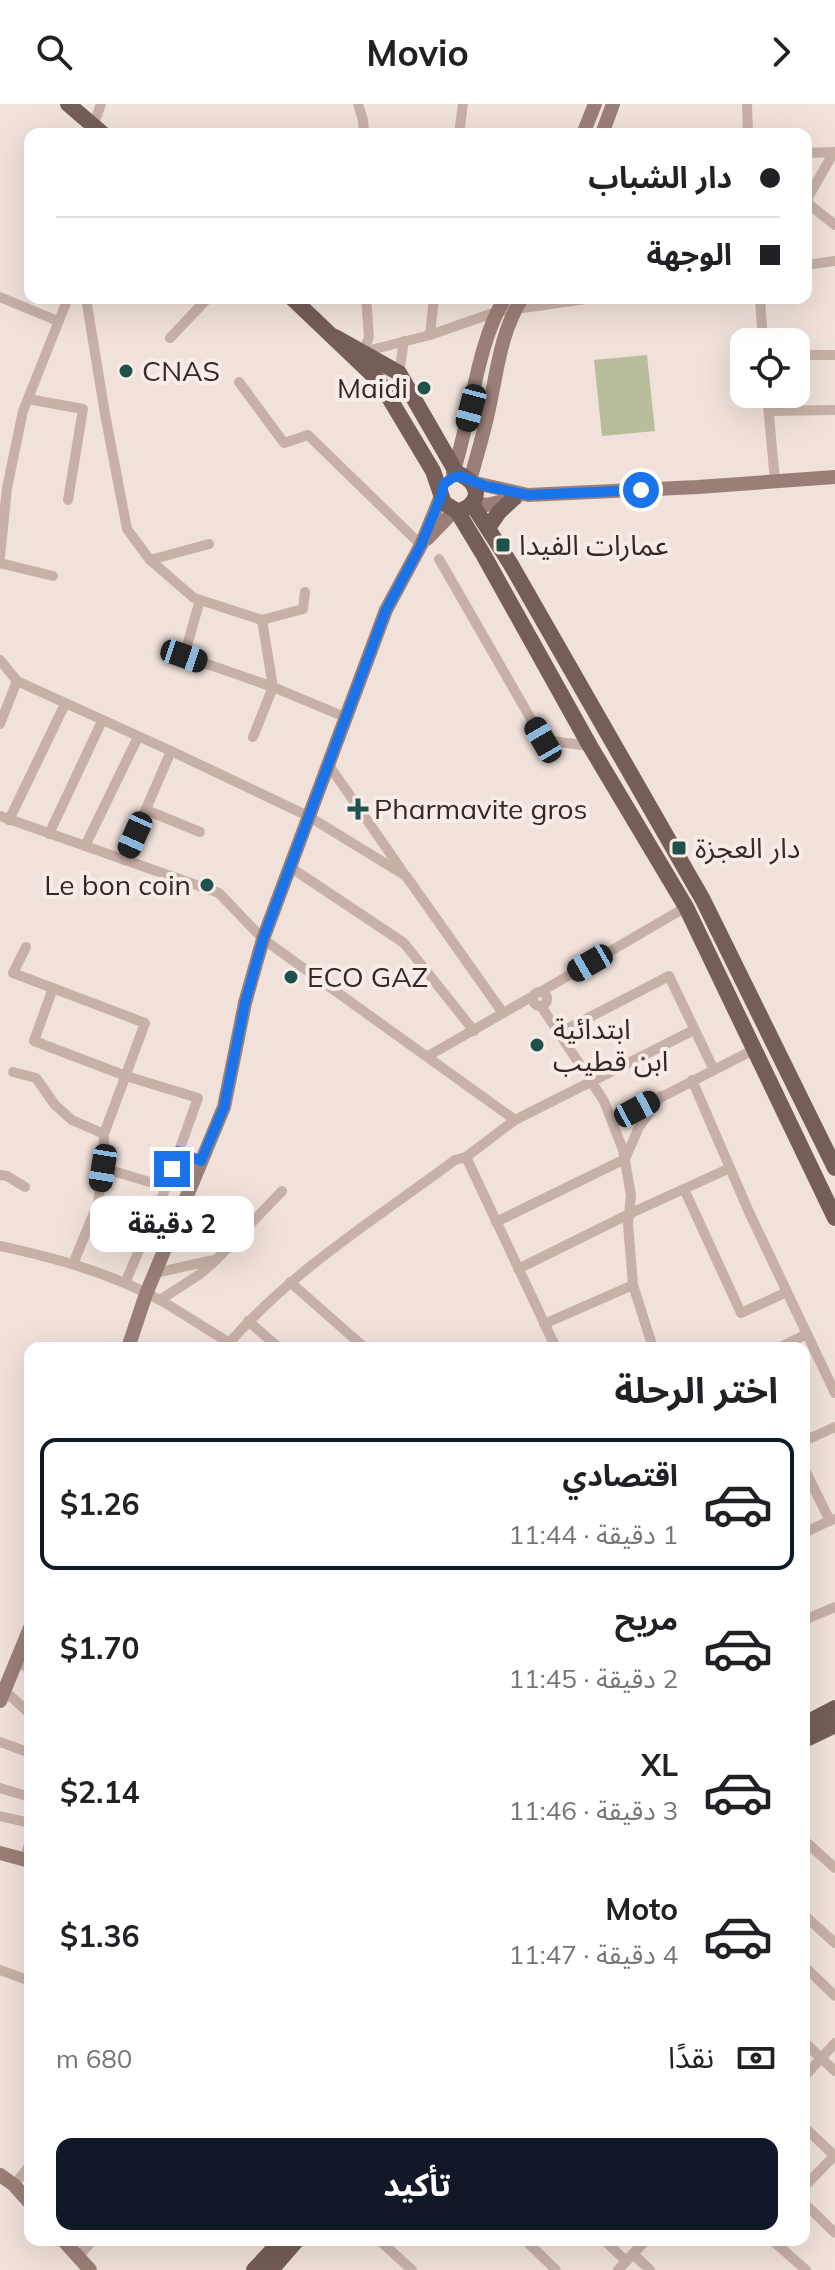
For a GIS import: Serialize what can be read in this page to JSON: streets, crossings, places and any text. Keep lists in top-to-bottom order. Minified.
{"places":{"other":["CNAS","Maidi","Le bon coin","ECO GAZ","ابتدائية ابن قطيب"],"transit":["عمارات الفيدا","دار العجزة"],"health":["Pharmavite gros"]},"page":{"header":"Movio","banner":["دار الشباب","الوجهة"],"bubble":"2 دقيقة","heading":"اختر الرحلة","list":[{"name":"اقتصادي","note":"1 دقيقة · 11:44","value":"$1.26"},{"name":"مريح","note":"2 دقيقة · 11:45","value":"$1.70"},{"name":"XL","note":"3 دقيقة · 11:46","value":"$2.14"},{"name":"Moto","note":"4 دقيقة · 11:47","value":"$1.36"}],"pay":["نقدًا","680 m"],"buttons":"تأكيد"}}
